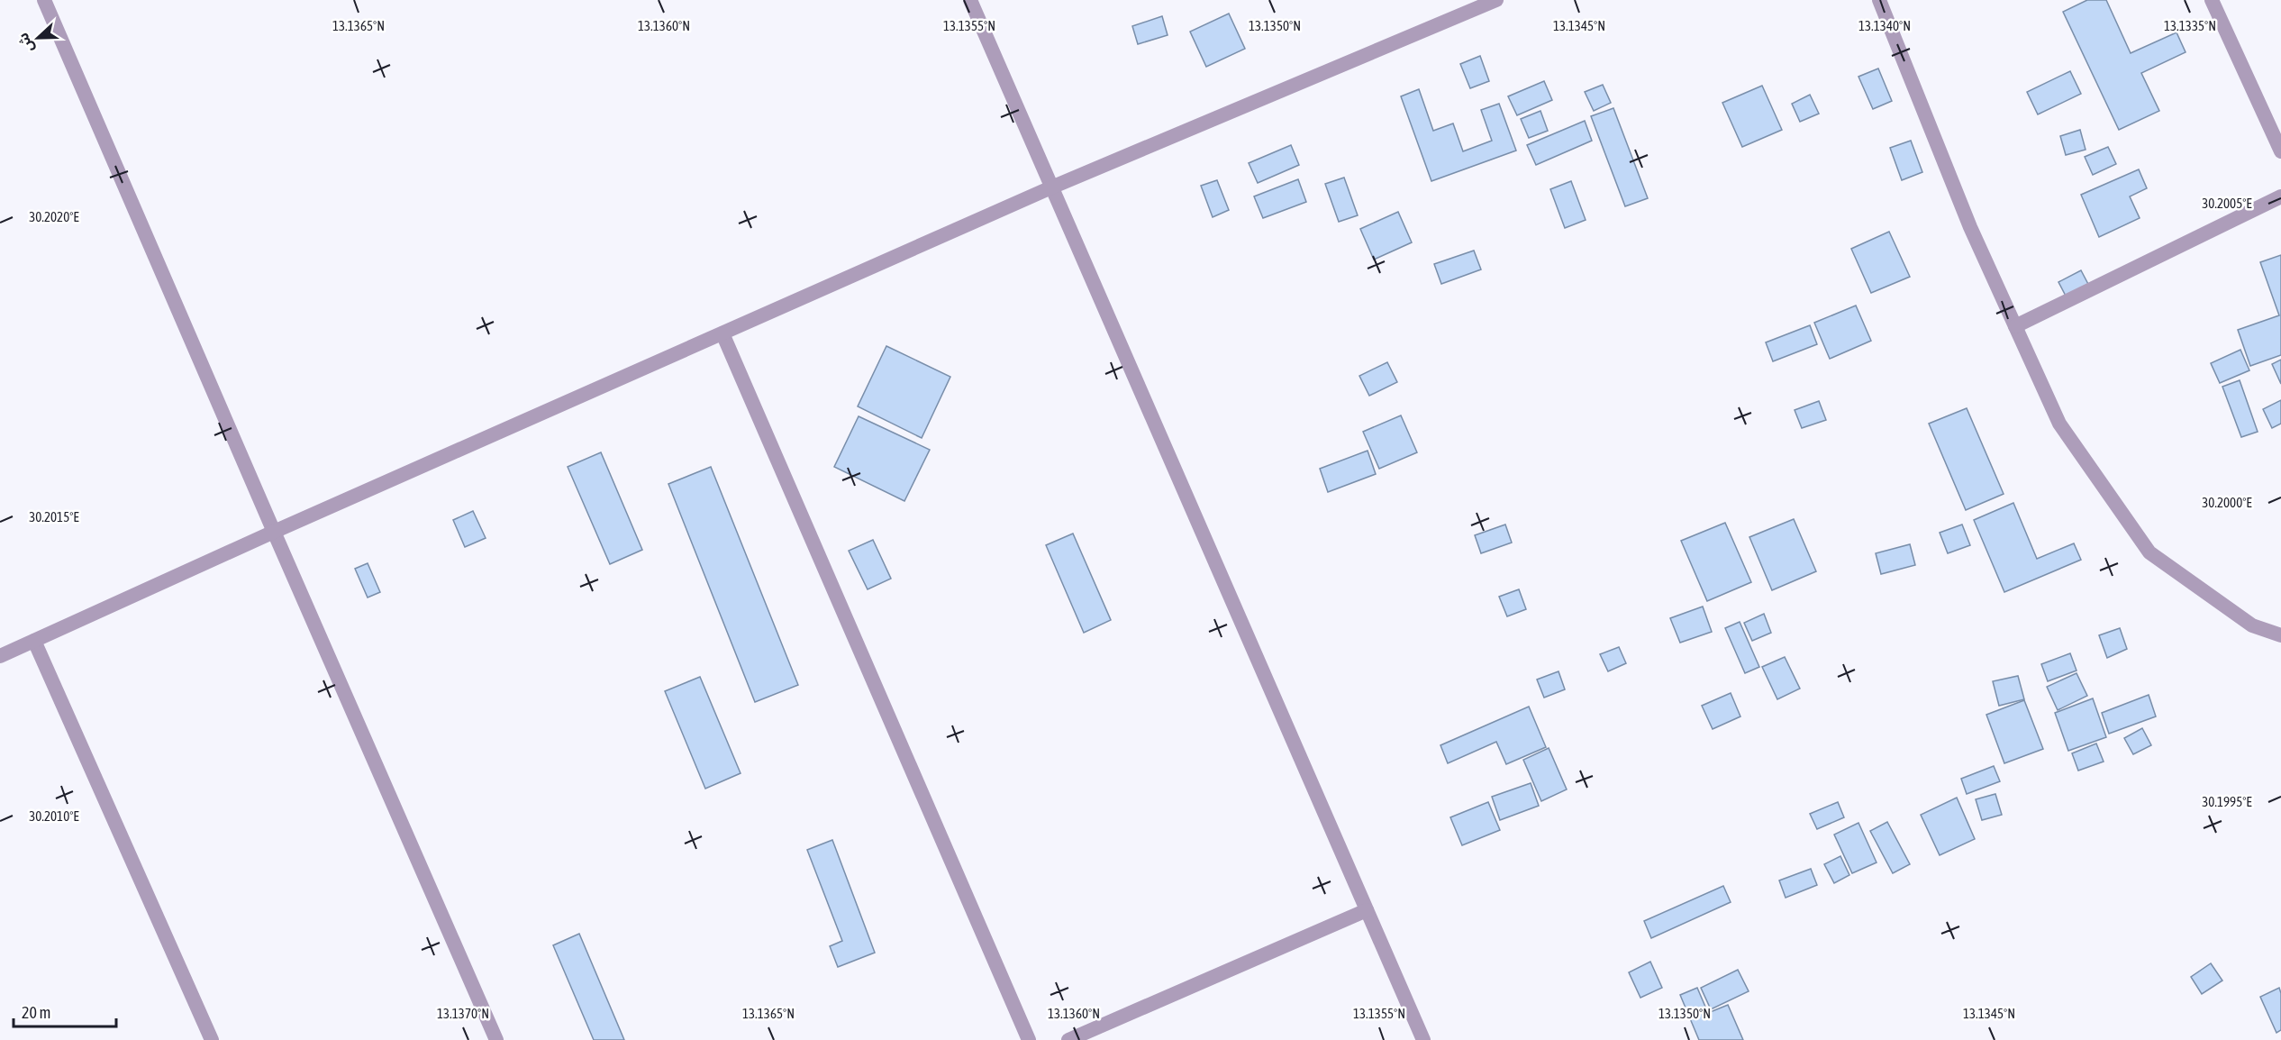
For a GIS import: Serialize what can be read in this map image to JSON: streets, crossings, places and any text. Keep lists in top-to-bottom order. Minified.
{"scale_bar":"20 m","north":"left","coordinates":["13.1365°N","13.1360°N","13.1355°N","13.1350°N","13.1345°N","13.1340°N","13.1335°N","30.2005°E","30.2020°E","30.2000°E","30.2015°E","30.1995°E","30.2010°E","13.1370°N"]}
